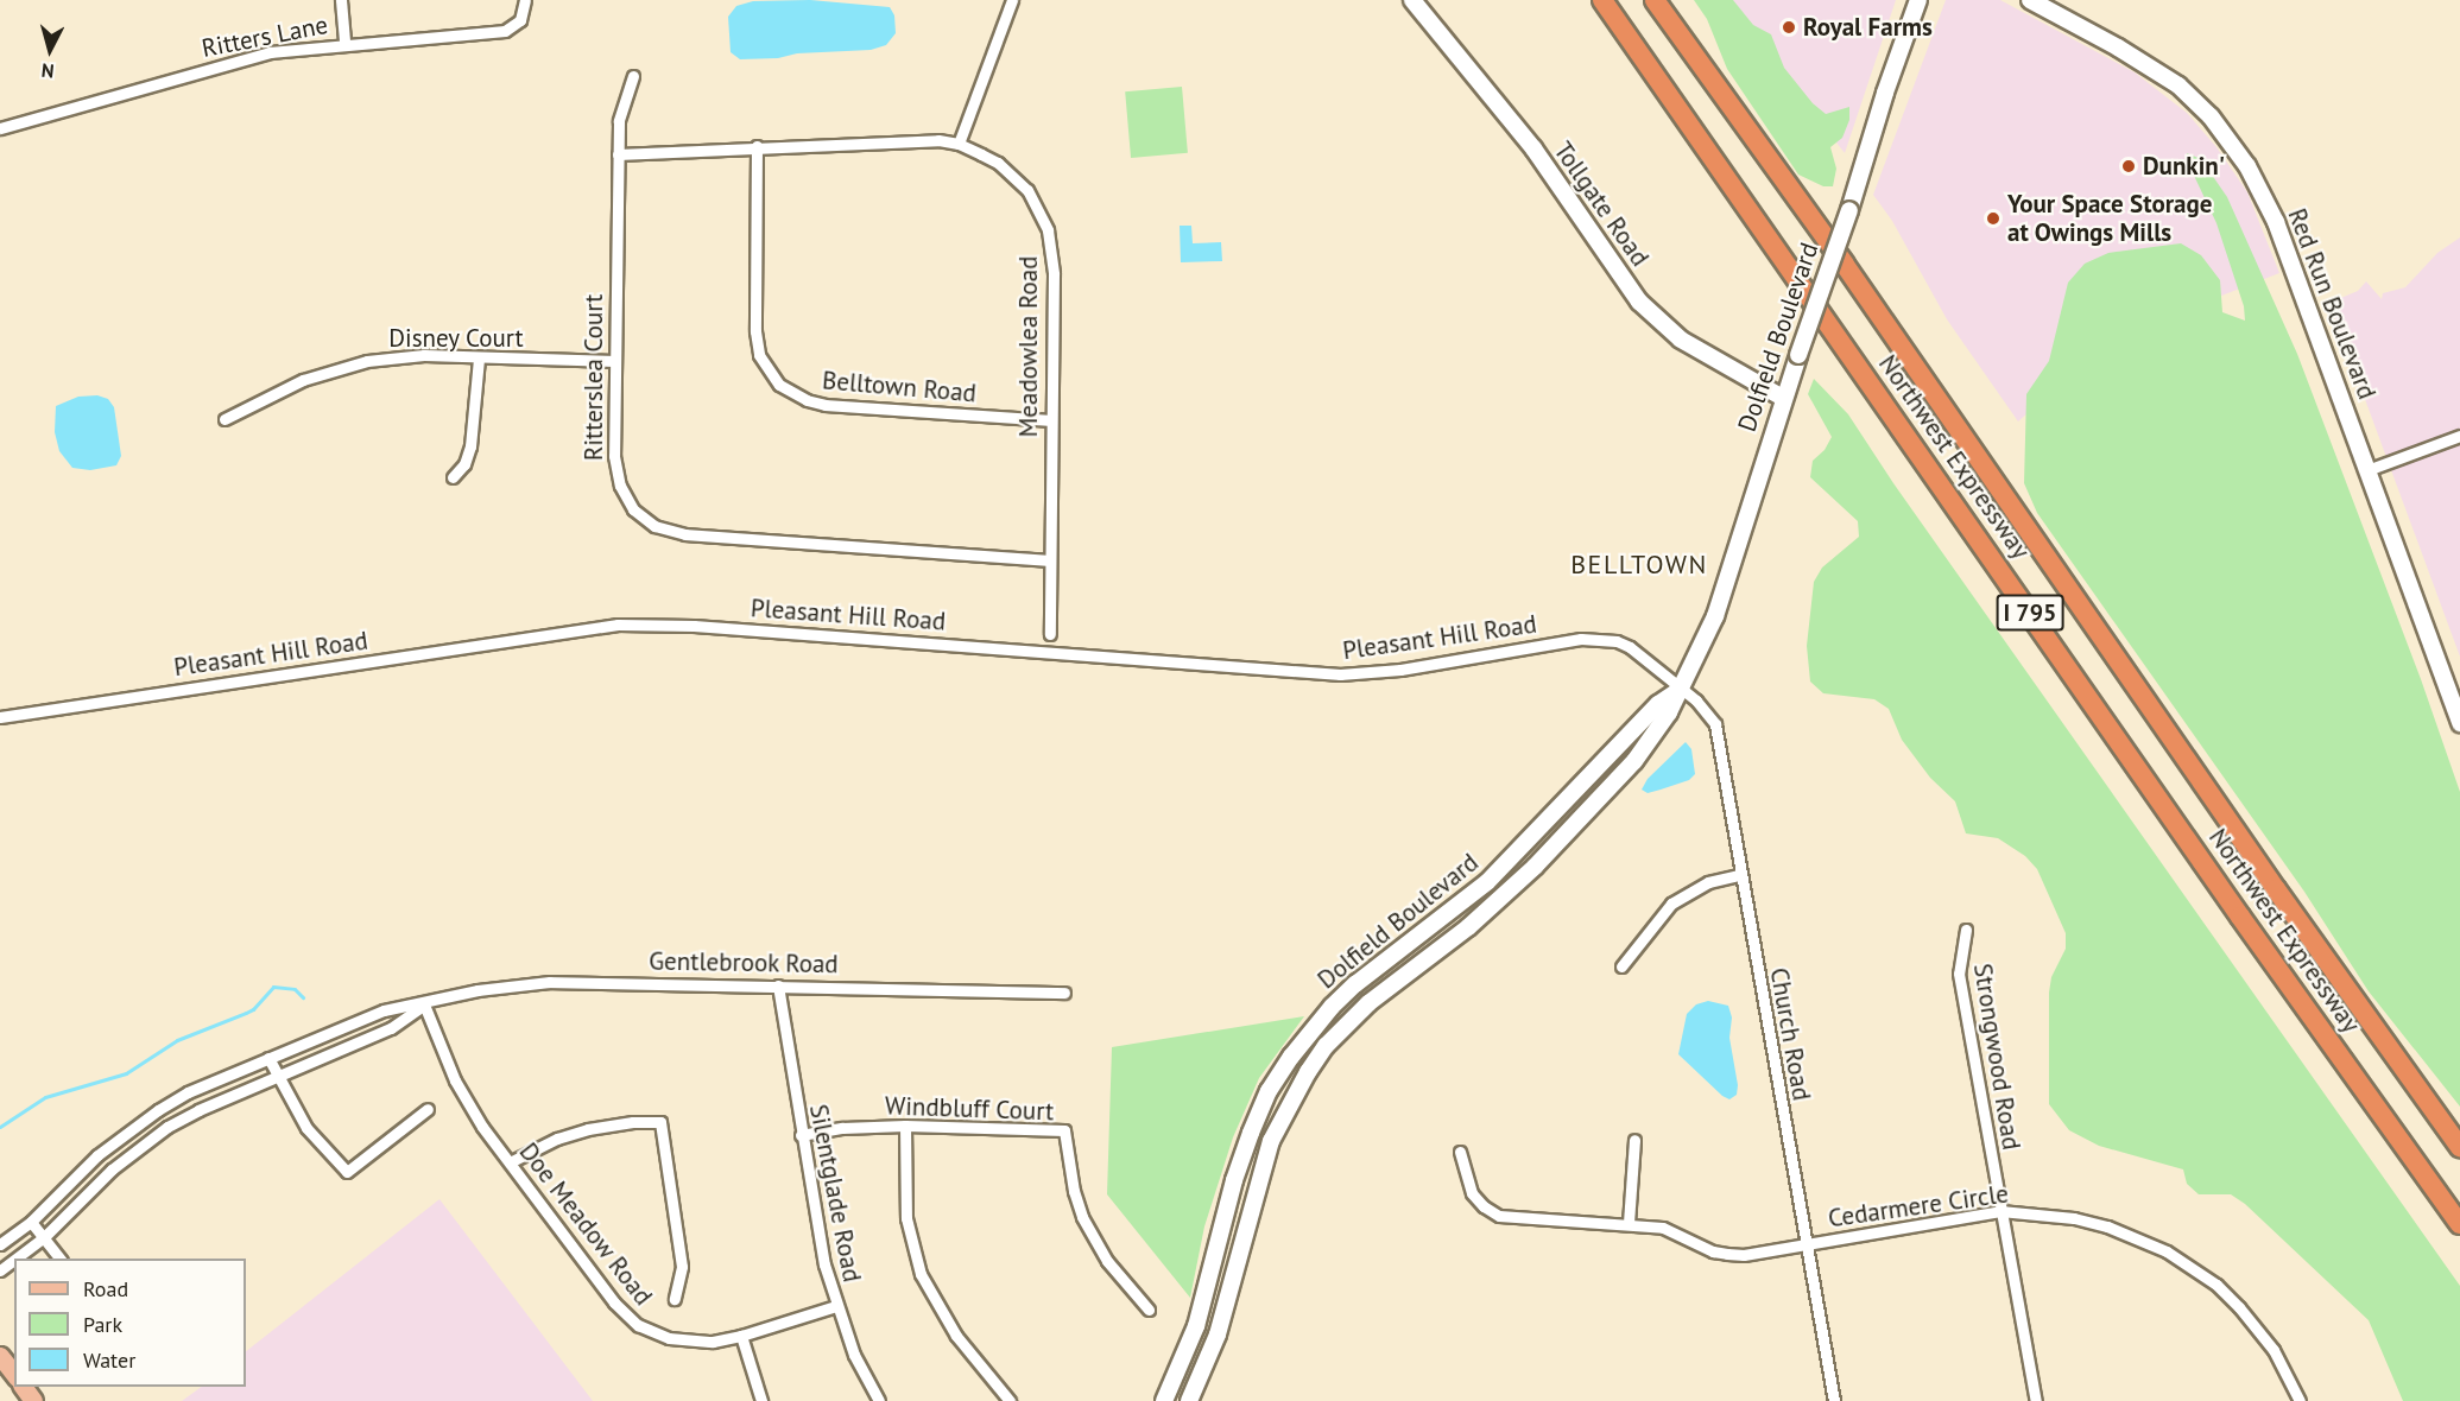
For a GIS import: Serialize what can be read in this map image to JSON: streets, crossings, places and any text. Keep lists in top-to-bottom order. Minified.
{"streets":{"highway":["Northwest Expressway","I 795"],"main road":["Tollgate Road","Red Run Boulevard","Dolfield Boulevard"],"street":["Ritters Lane","Disney Court","Meadowlea Road","Ritterslea Court","Belltown Road","Pleasant Hill Road","Gentlebrook Road","Church Road","Strongwood Road","Windbluff Court","Silentglade Road","Cedarmere Circle","Doe Meadow Road"]},"crossings":[["Tollgate Road","Dolfield Boulevard"],["Dolfield Boulevard","Pleasant Hill Road"],["Dolfield Boulevard","Church Road"],["Disney Court","Ritterslea Court"],["Meadowlea Road","Ritterslea Court"],["Meadowlea Road","Belltown Road"],["Pleasant Hill Road","Church Road"],["Gentlebrook Road","Silentglade Road"],["Gentlebrook Road","Doe Meadow Road"],["Church Road","Cedarmere Circle"],["Strongwood Road","Cedarmere Circle"],["Windbluff Court","Silentglade Road"],["Silentglade Road","Doe Meadow Road"]],"districts":["BELLTOWN"],"places":["Royal Farms","Dunkin'","Your Space Storage at Owings Mills"],"legend":["Road","Park","Water"],"north":"bottom"}
